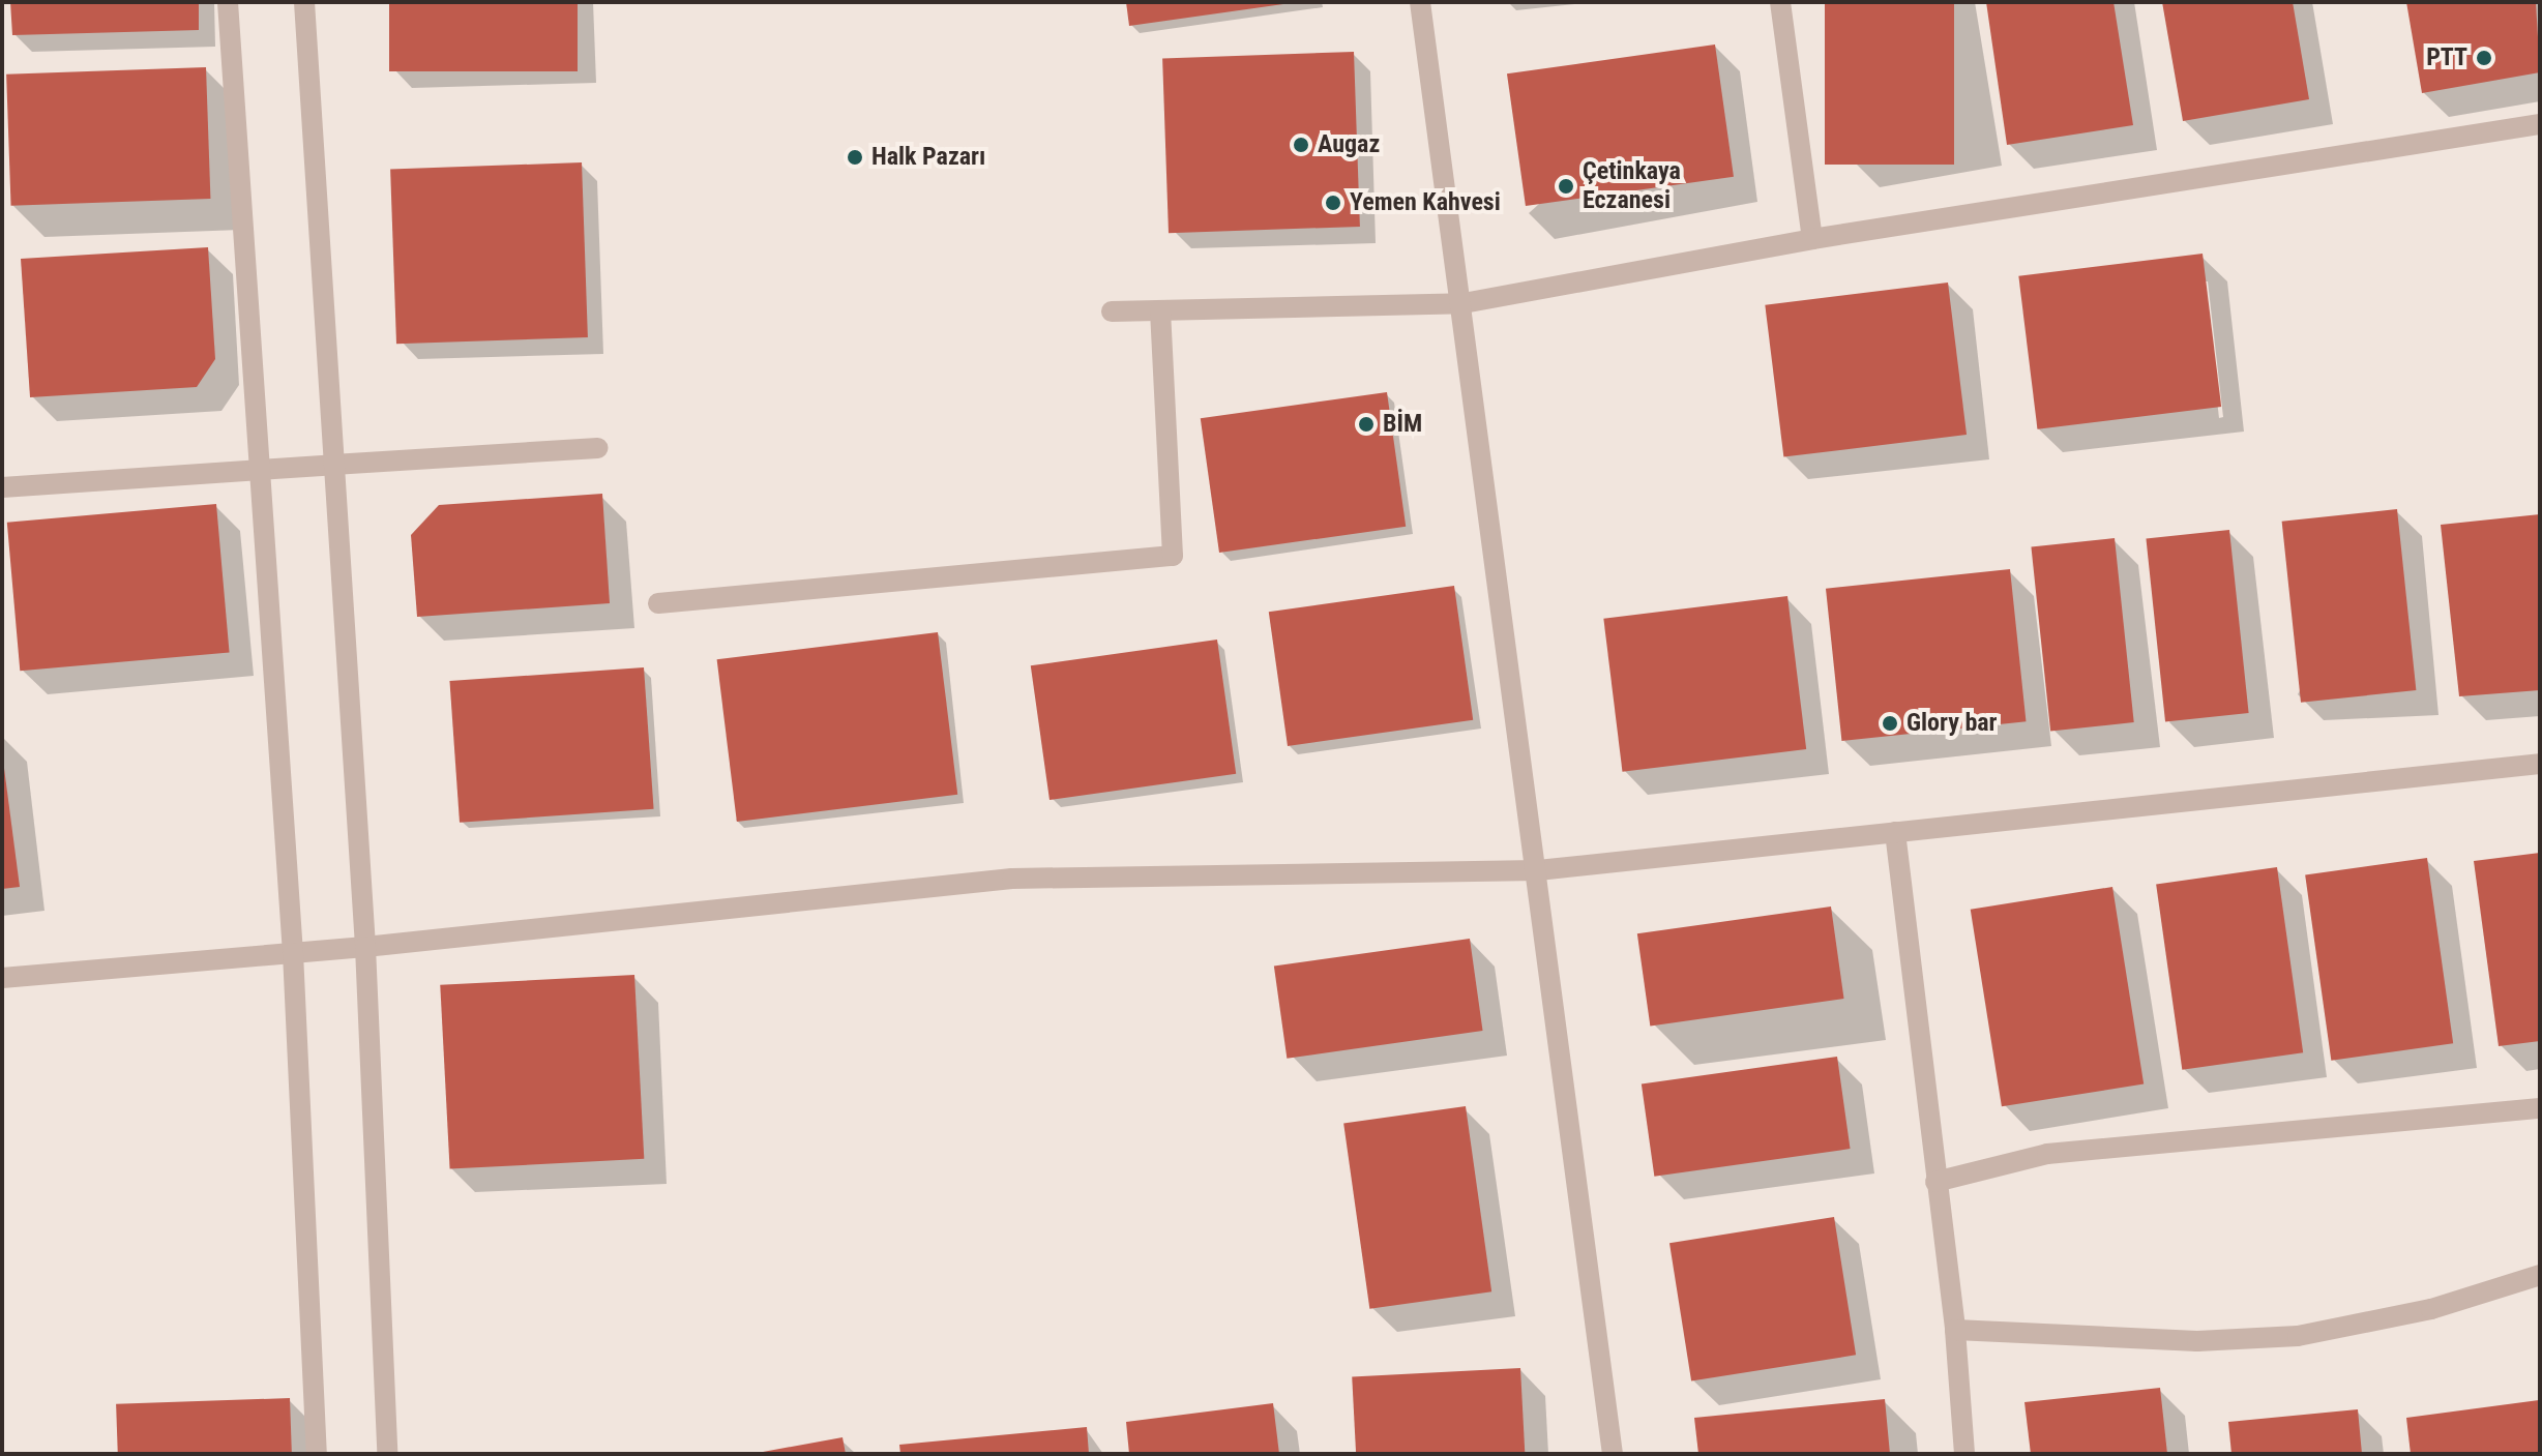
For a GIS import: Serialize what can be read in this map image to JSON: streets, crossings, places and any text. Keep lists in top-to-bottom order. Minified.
{"places":["PTT","Augaz","Halk Pazarı","Çetinkaya Eczanesi","Yemen Kahvesi","BİM","Glory bar"]}
